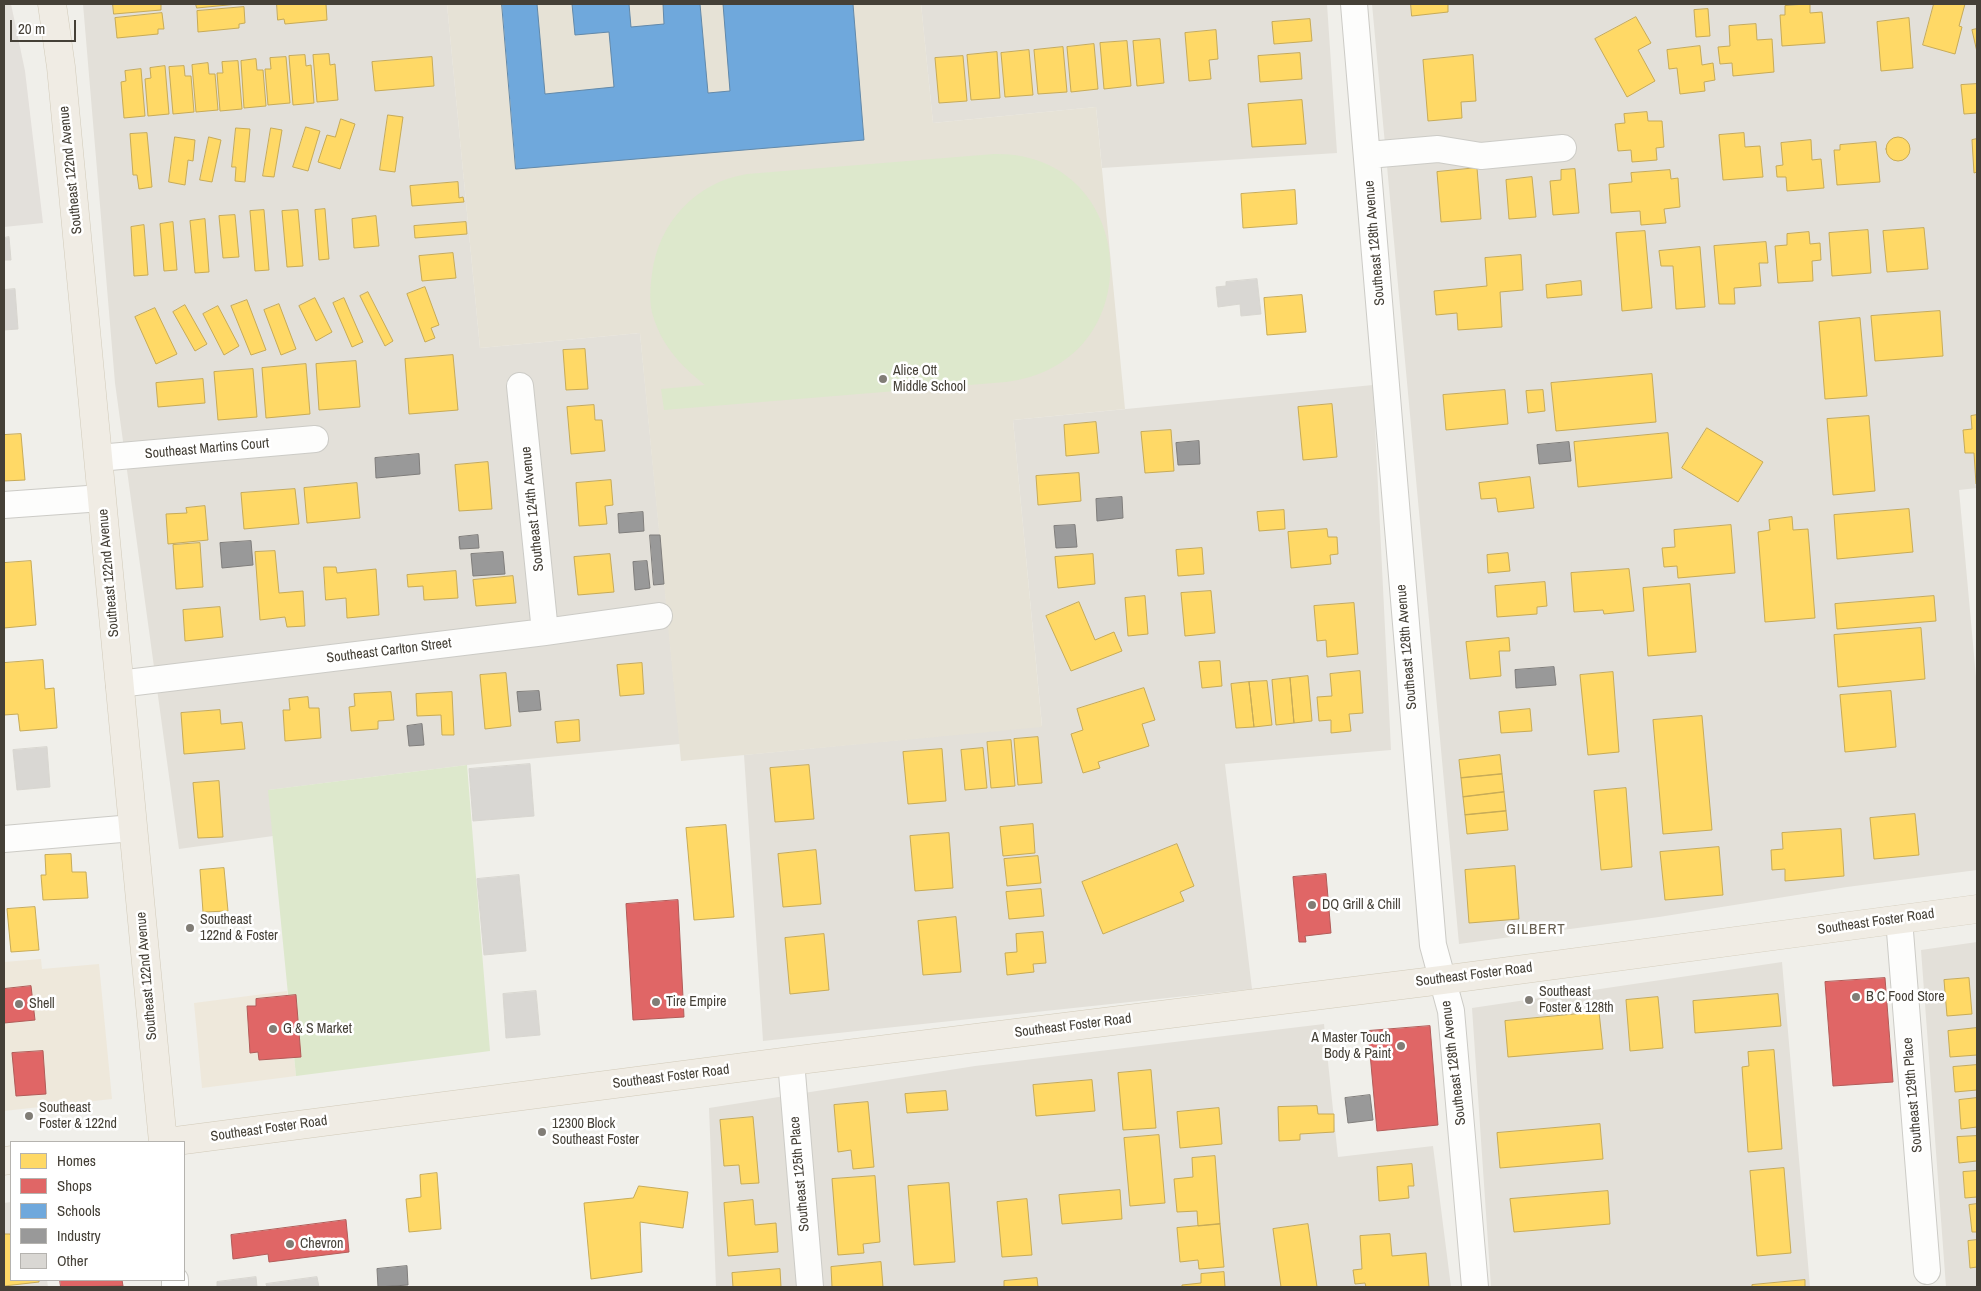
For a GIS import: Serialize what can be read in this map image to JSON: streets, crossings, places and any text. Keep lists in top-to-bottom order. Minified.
{"streets":{"main road":["Southeast 122nd Avenue","Southeast Foster Road"],"street":["Southeast 128th Avenue","Southeast Martins Court","Southeast 124th Avenue","Southeast Carlton Street","Southeast 129th Place","Southeast 125th Place"]},"crossings":[["Southeast 122nd Avenue","Southeast Martins Court"],["Southeast 122nd Avenue","Southeast Carlton Street"],["Southeast 128th Avenue","Southeast Foster Road"],["Southeast 124th Avenue","Southeast Carlton Street"],["Southeast Foster Road","Southeast 129th Place"],["Southeast Foster Road","Southeast 125th Place"]],"districts":["GILBERT"],"places":["Alice Ott Middle School","DQ Grill & Chill","Southeast 122nd & Foster","B C Food Store","Southeast Foster & 128th","Tire Empire","Shell","G & S Market","A Master Touch Body & Paint","Southeast Foster & 122nd","12300 Block Southeast Foster","Chevron"],"legend":["Homes","Shops","Schools","Industry","Other"],"scale_bar":"20 m"}
